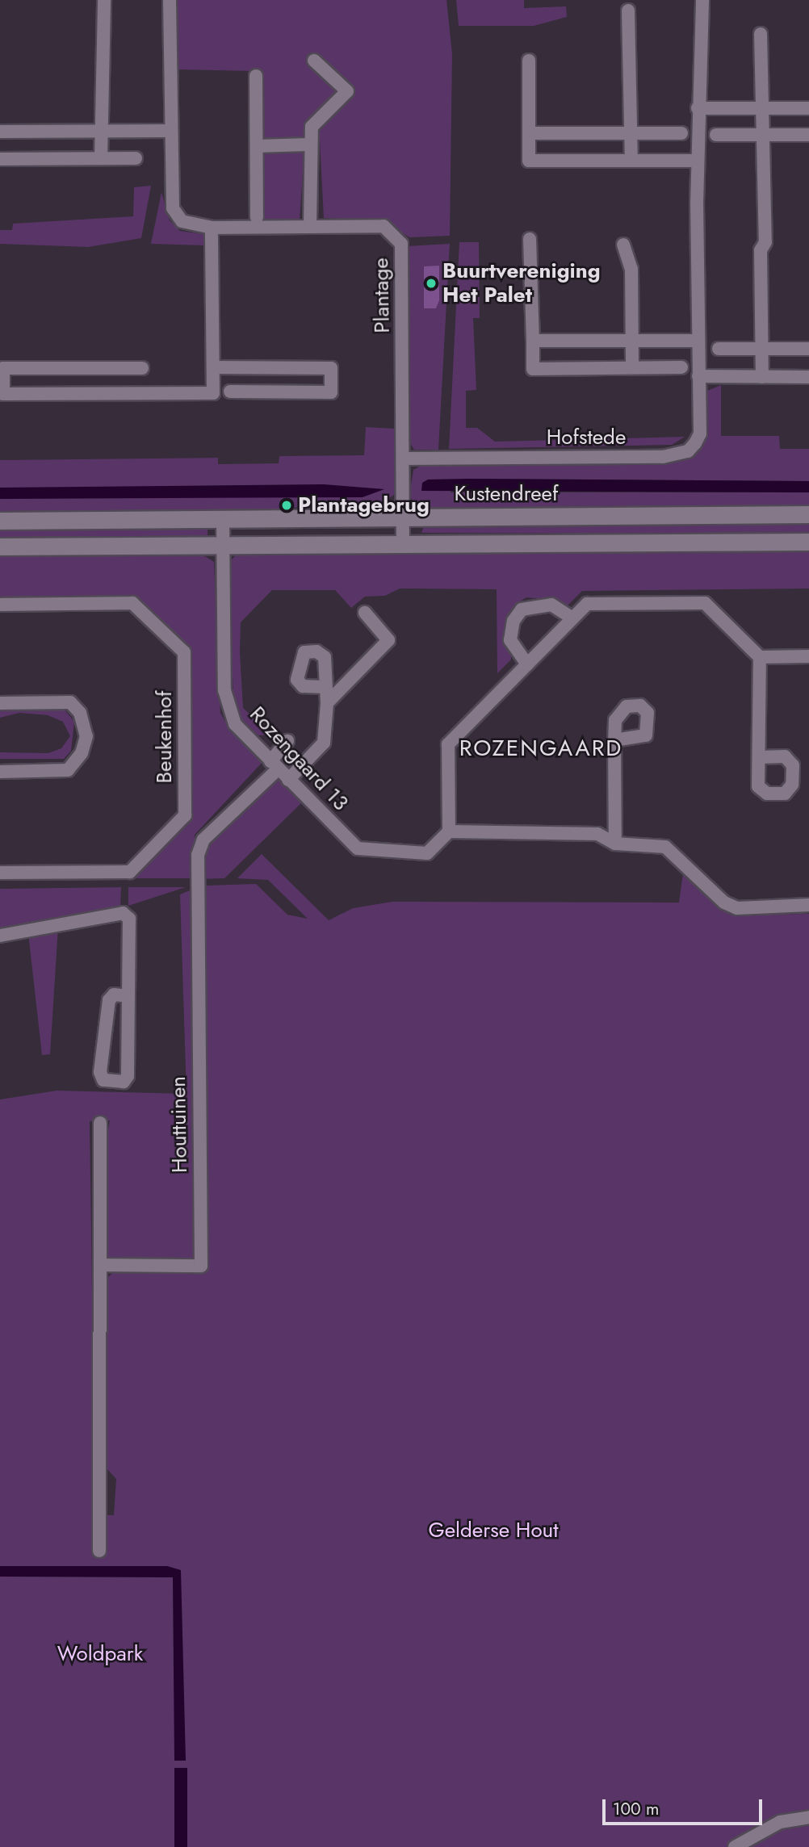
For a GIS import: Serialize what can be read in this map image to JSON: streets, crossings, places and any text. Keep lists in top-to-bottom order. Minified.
{"streets":{"main road":["Kustendreef"],"street":["Plantage","Hofstede","Beukenhof","Rozengaard 13","Houttuinen"]},"crossings":[["Plantage","Hofstede"],["Plantage","Kustendreef"],["Kustendreef","Rozengaard 13"],["Rozengaard 13","Houttuinen"]],"districts":["ROZENGAARD"],"parks":["Gelderse Hout","Woldpark"],"places":["Buurtvereniging Het Palet","Plantagebrug"],"scale_bar":"100 m"}
